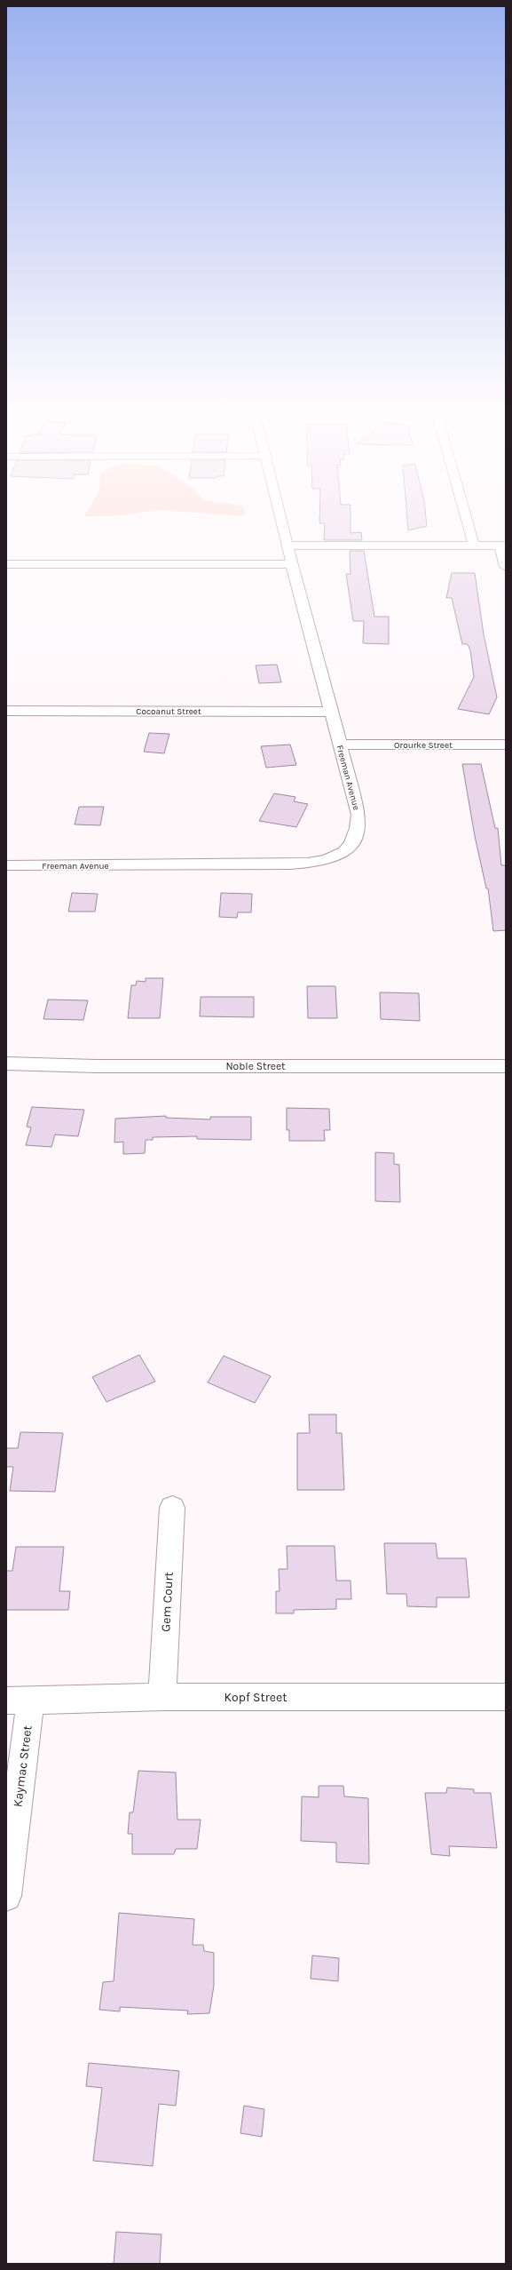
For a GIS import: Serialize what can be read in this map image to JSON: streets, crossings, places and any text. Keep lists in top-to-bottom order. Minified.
{"streets":{"street":["Cocoanut Street","Orourke Street","Freeman Avenue","Noble Street","Gem Court","Kopf Street","Kaymac Street"]},"crossings":[["Cocoanut Street","Freeman Avenue"],["Orourke Street","Freeman Avenue"],["Gem Court","Kopf Street"],["Kopf Street","Kaymac Street"]]}
